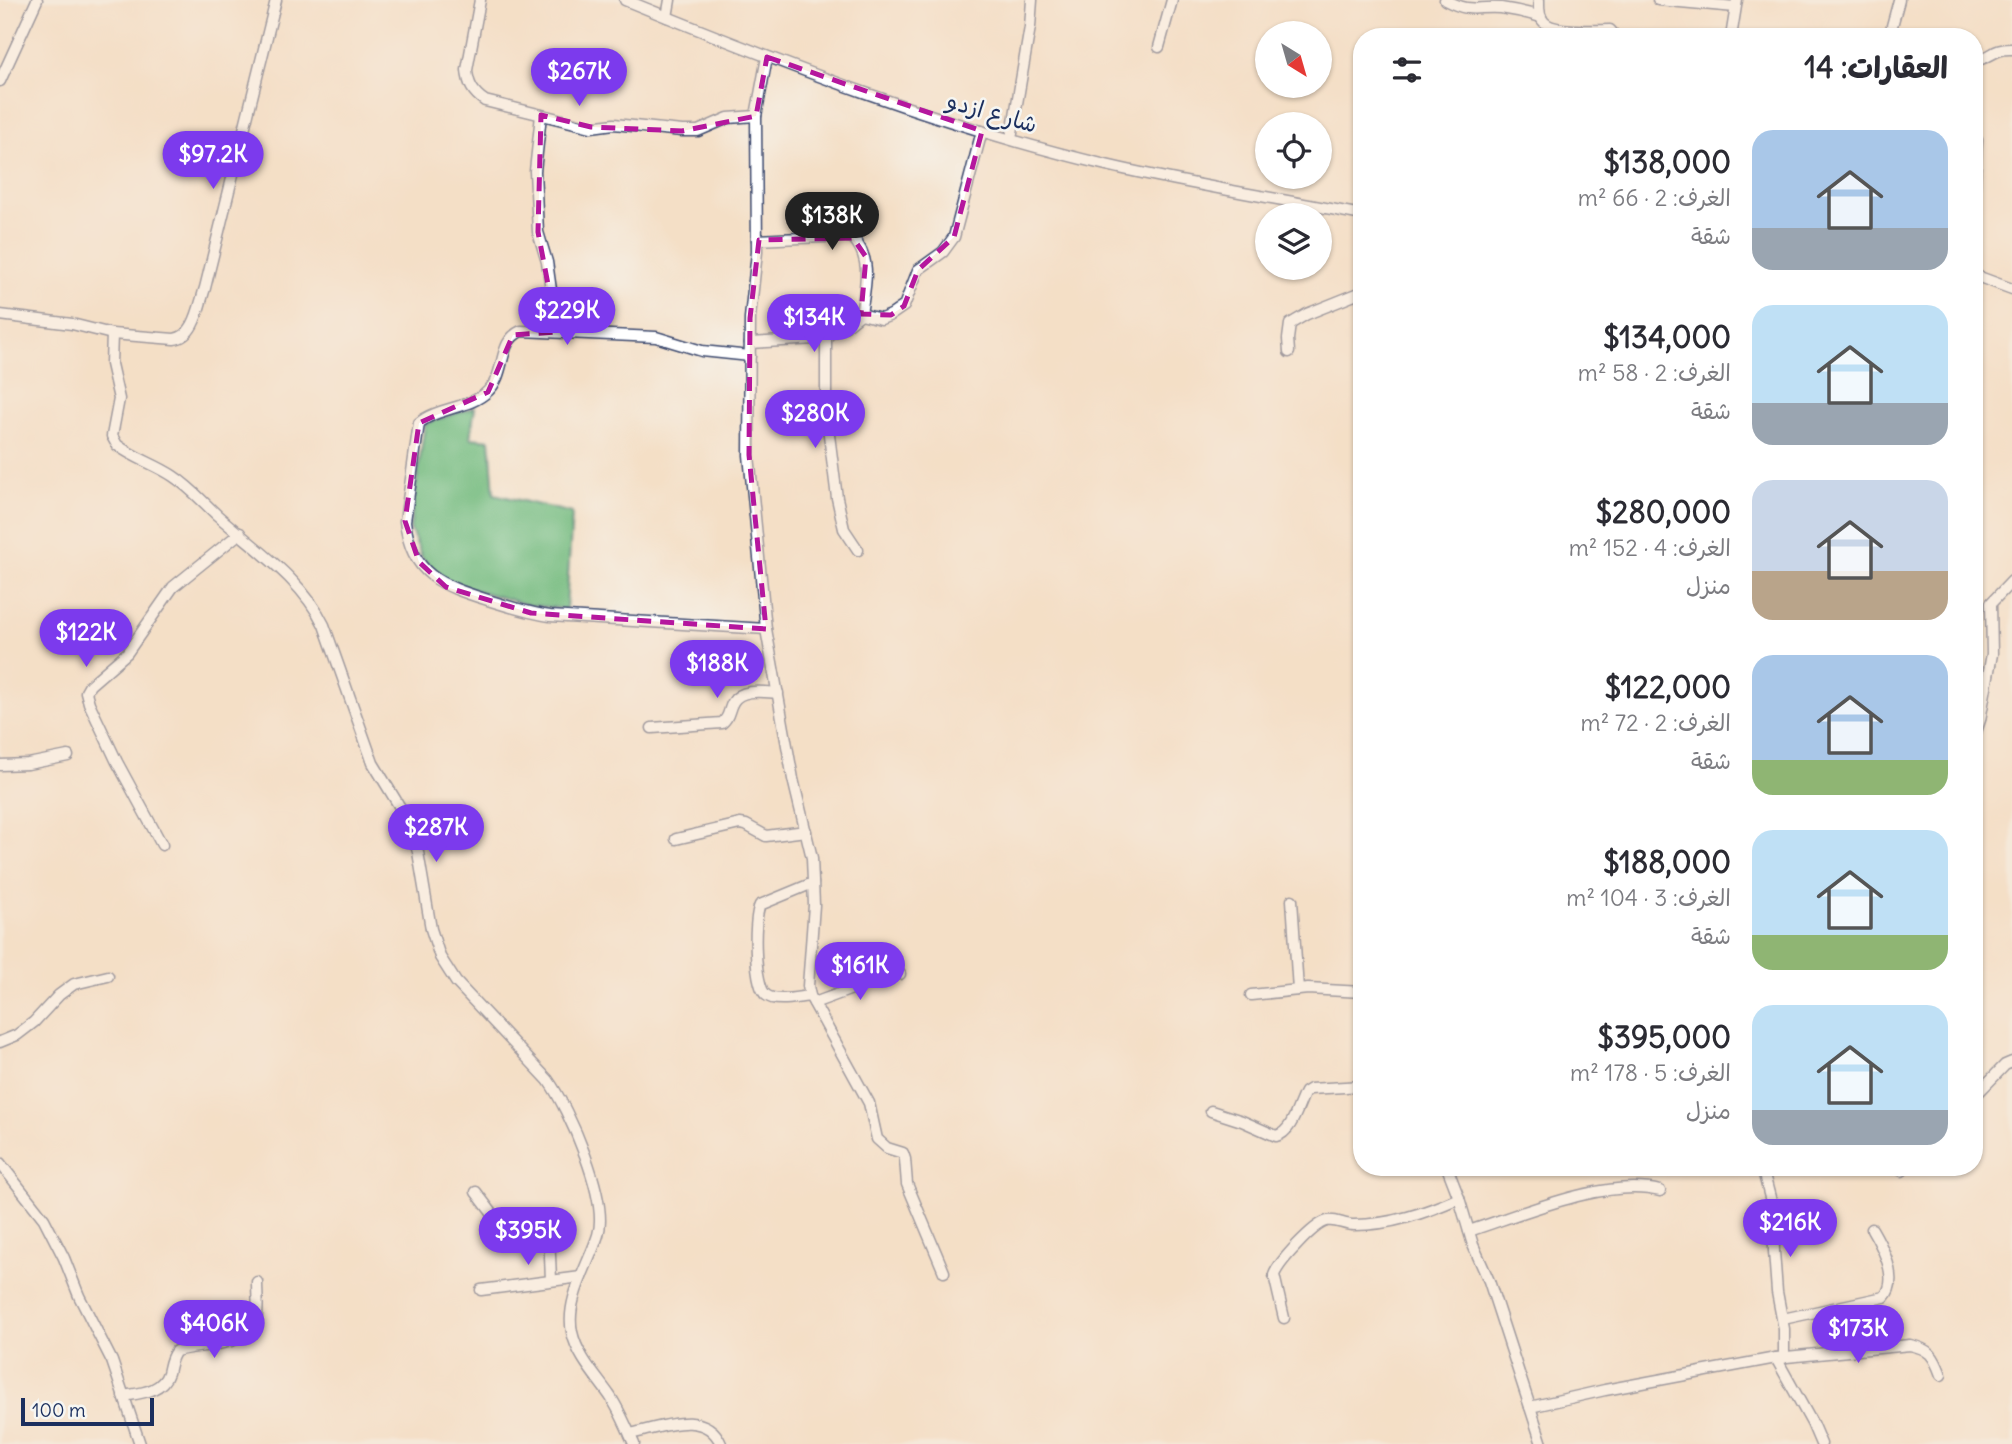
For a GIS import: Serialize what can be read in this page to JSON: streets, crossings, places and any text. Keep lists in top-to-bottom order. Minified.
{"streets":{"street":["شارع ازدو"]},"scale_bar":"100 m","north":"bottom right","page":{"heading":"العقارات: 14","price":["$267K","$97.2K","$138K","$229K","$134K","$280K","$122K","$188K","$287K","$161K","$216K","$395K","$406K","$173K"],"list":[{"name":"$138,000","note":"الغرف: 2 · 66 m² · شقة"},{"name":"$134,000","note":"الغرف: 2 · 58 m² · شقة"},{"name":"$280,000","note":"الغرف: 4 · 152 m² · منزل"},{"name":"$122,000","note":"الغرف: 2 · 72 m² · شقة"},{"name":"$188,000","note":"الغرف: 3 · 104 m² · شقة"},{"name":"$395,000","note":"الغرف: 5 · 178 m² · منزل"}],"scale":"100 m"}}
